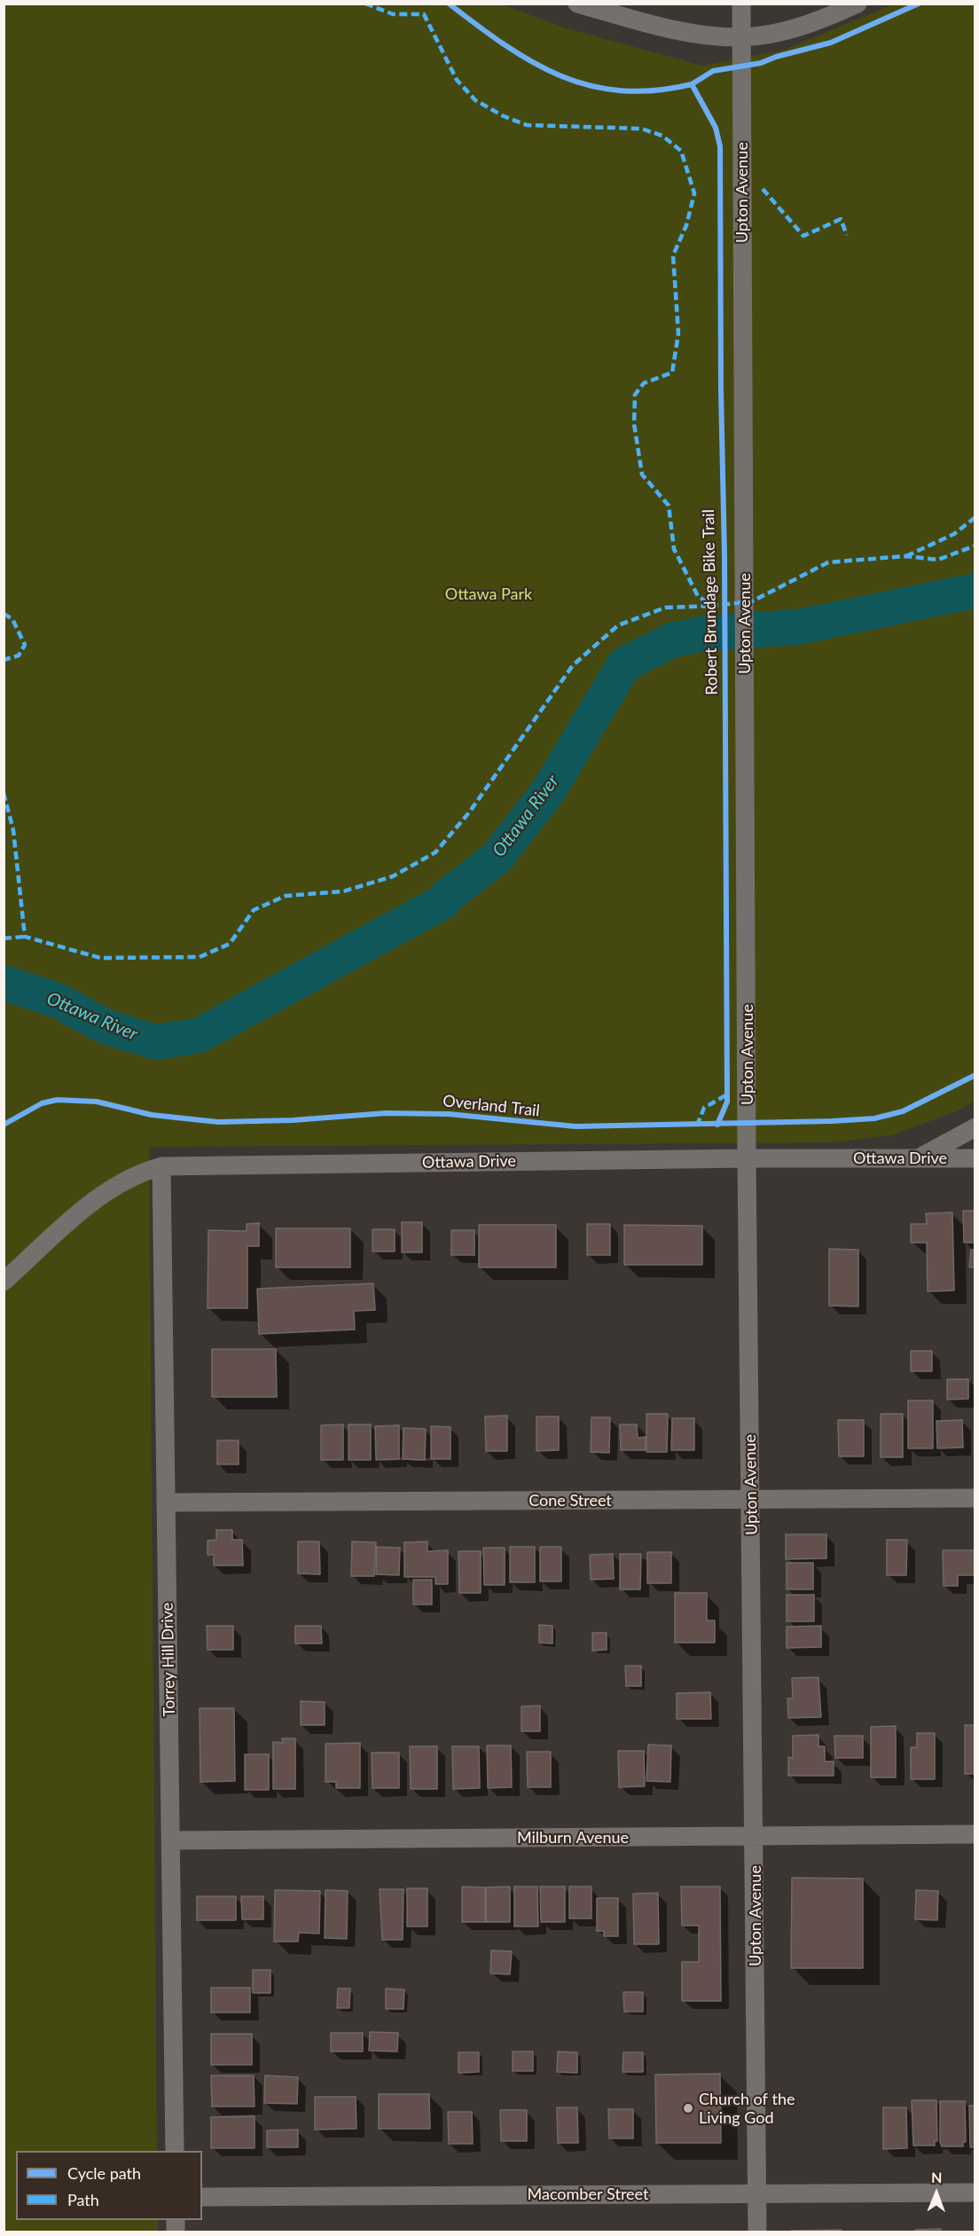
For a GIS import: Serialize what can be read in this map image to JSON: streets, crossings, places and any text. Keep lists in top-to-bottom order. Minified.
{"streets":{"street":["Upton Avenue","Ottawa Drive","Cone Street","Torrey Hill Drive","Milburn Avenue","Macomber Street"],"cycle path":["Robert Brundage Bike Trail","Overland Trail"]},"crossings":[["Upton Avenue","Ottawa Drive"],["Upton Avenue","Cone Street"],["Upton Avenue","Milburn Avenue"],["Upton Avenue","Macomber Street"],["Ottawa Drive","Torrey Hill Drive"],["Cone Street","Torrey Hill Drive"],["Torrey Hill Drive","Milburn Avenue"]],"water":["Ottawa River"],"parks":["Ottawa Park"],"places":["Church of the Living God"],"legend":["Cycle path","Path"],"north":"top"}
